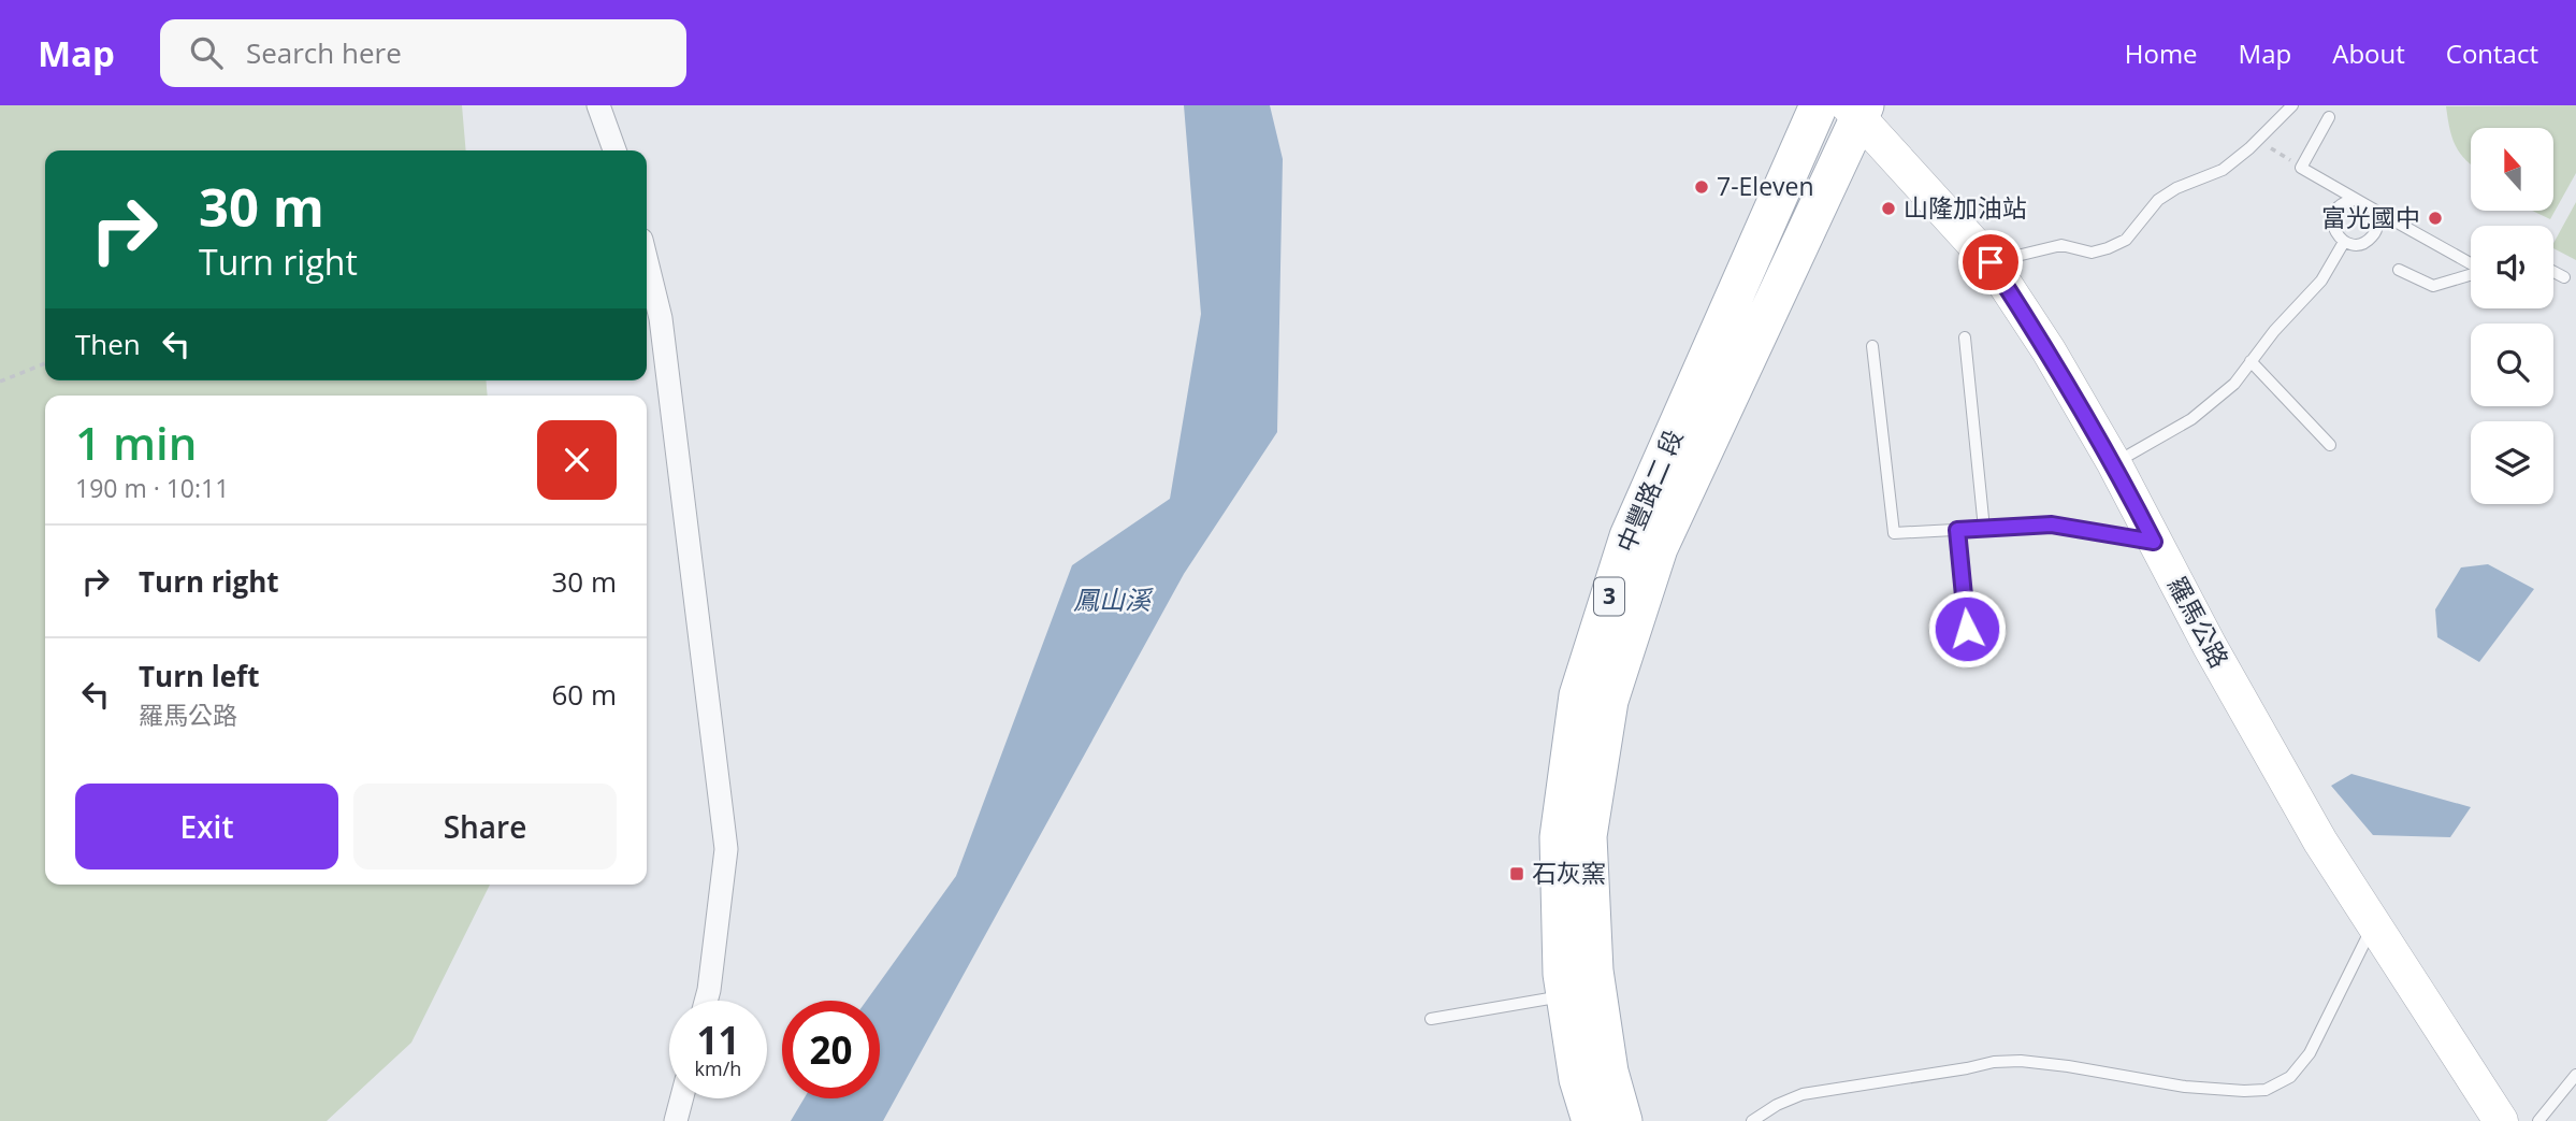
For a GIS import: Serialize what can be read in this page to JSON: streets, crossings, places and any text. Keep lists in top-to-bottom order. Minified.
{"streets":{"main road":["中豐路二 段","3","羅馬公路"]},"crossings":[["中豐路二 段","羅馬公路"]],"water":["鳳山溪"],"places":{"other":["7-Eleven","山隆加油站","富光國中"],"transit":["石灰窯"]},"north":"top","page":{"header":"Map","search":"Search here","nav":["Home","Map","About","Contact"],"turn":["30 m","Turn right"],"then":"Then","heading":["1 min","190 m · 10:11"],"list":[{"name":"Turn right","value":"30 m"},{"name":"Turn left","note":"羅馬公路","value":"60 m"}],"buttons":["Exit","Share"],"speed":"11 km/h","limit":"20"}}
